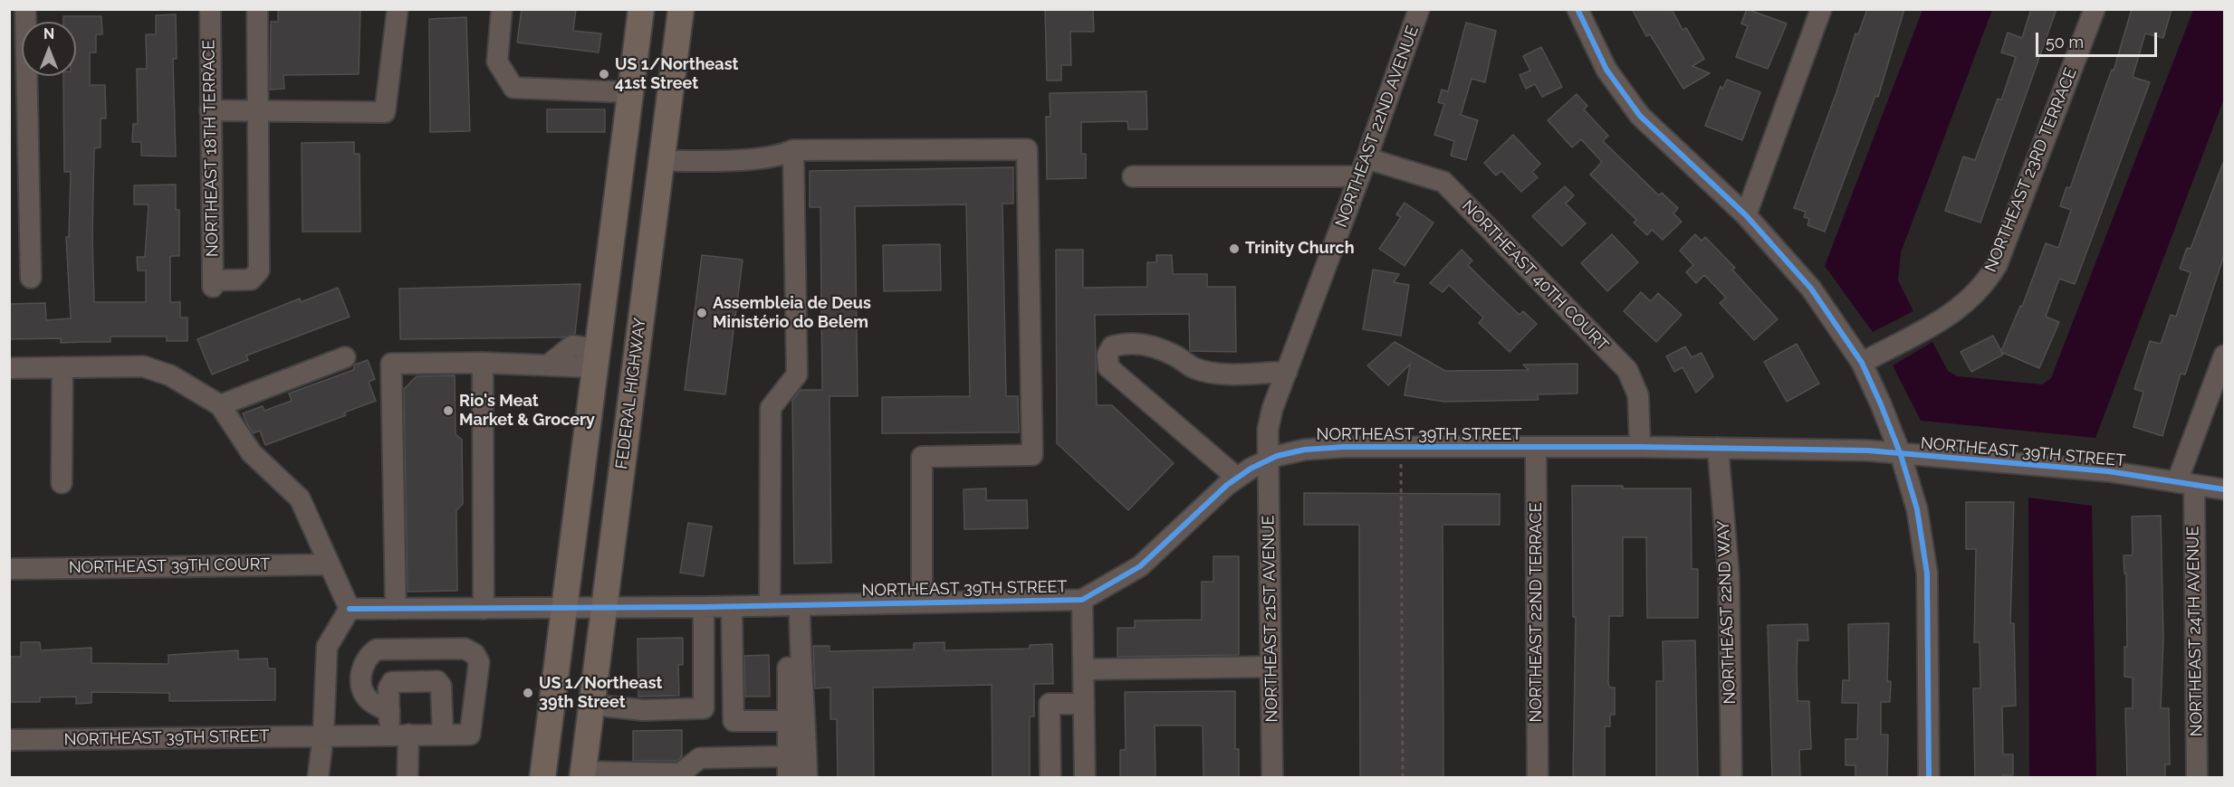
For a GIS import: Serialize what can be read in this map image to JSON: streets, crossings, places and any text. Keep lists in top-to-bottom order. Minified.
{"streets":{"main road":["FEDERAL HIGHWAY"],"street":["NORTHEAST 22ND AVENUE","NORTHEAST 18TH TERRACE","NORTHEAST 23RD TERRACE","NORTHEAST 40TH COURT","NORTHEAST 39TH STREET","NORTHEAST 39TH COURT","NORTHEAST 22ND TERRACE","NORTHEAST 22ND WAY","NORTHEAST 21ST AVENUE","NORTHEAST 24TH AVENUE"]},"crossings":[["NORTHEAST 22ND AVENUE","NORTHEAST 40TH COURT"],["NORTHEAST 22ND AVENUE","NORTHEAST 39TH STREET"],["NORTHEAST 22ND AVENUE","NORTHEAST 21ST AVENUE"],["NORTHEAST 40TH COURT","NORTHEAST 39TH STREET"],["FEDERAL HIGHWAY","NORTHEAST 39TH STREET"],["NORTHEAST 39TH STREET","NORTHEAST 22ND TERRACE"],["NORTHEAST 39TH STREET","NORTHEAST 22ND WAY"],["NORTHEAST 39TH STREET","NORTHEAST 21ST AVENUE"],["NORTHEAST 39TH STREET","NORTHEAST 24TH AVENUE"]],"places":["US 1/Northeast 41st Street","Trinity Church","Assembleia de Deus Ministério do Belem","Rio's Meat Market & Grocery","US 1/Northeast 39th Street"],"scale_bar":"50 m","north":"top"}
